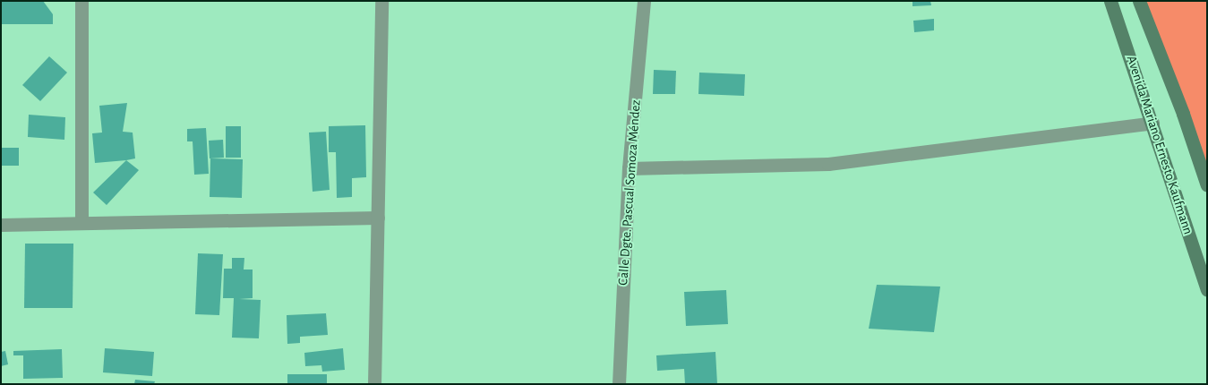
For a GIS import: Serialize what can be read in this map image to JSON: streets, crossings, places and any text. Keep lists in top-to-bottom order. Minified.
{"streets":{"main road":["Avenida Mariano Ernesto Kaufmann"],"street":["Calle Dgte. Pascual Somoza Méndez"]}}
